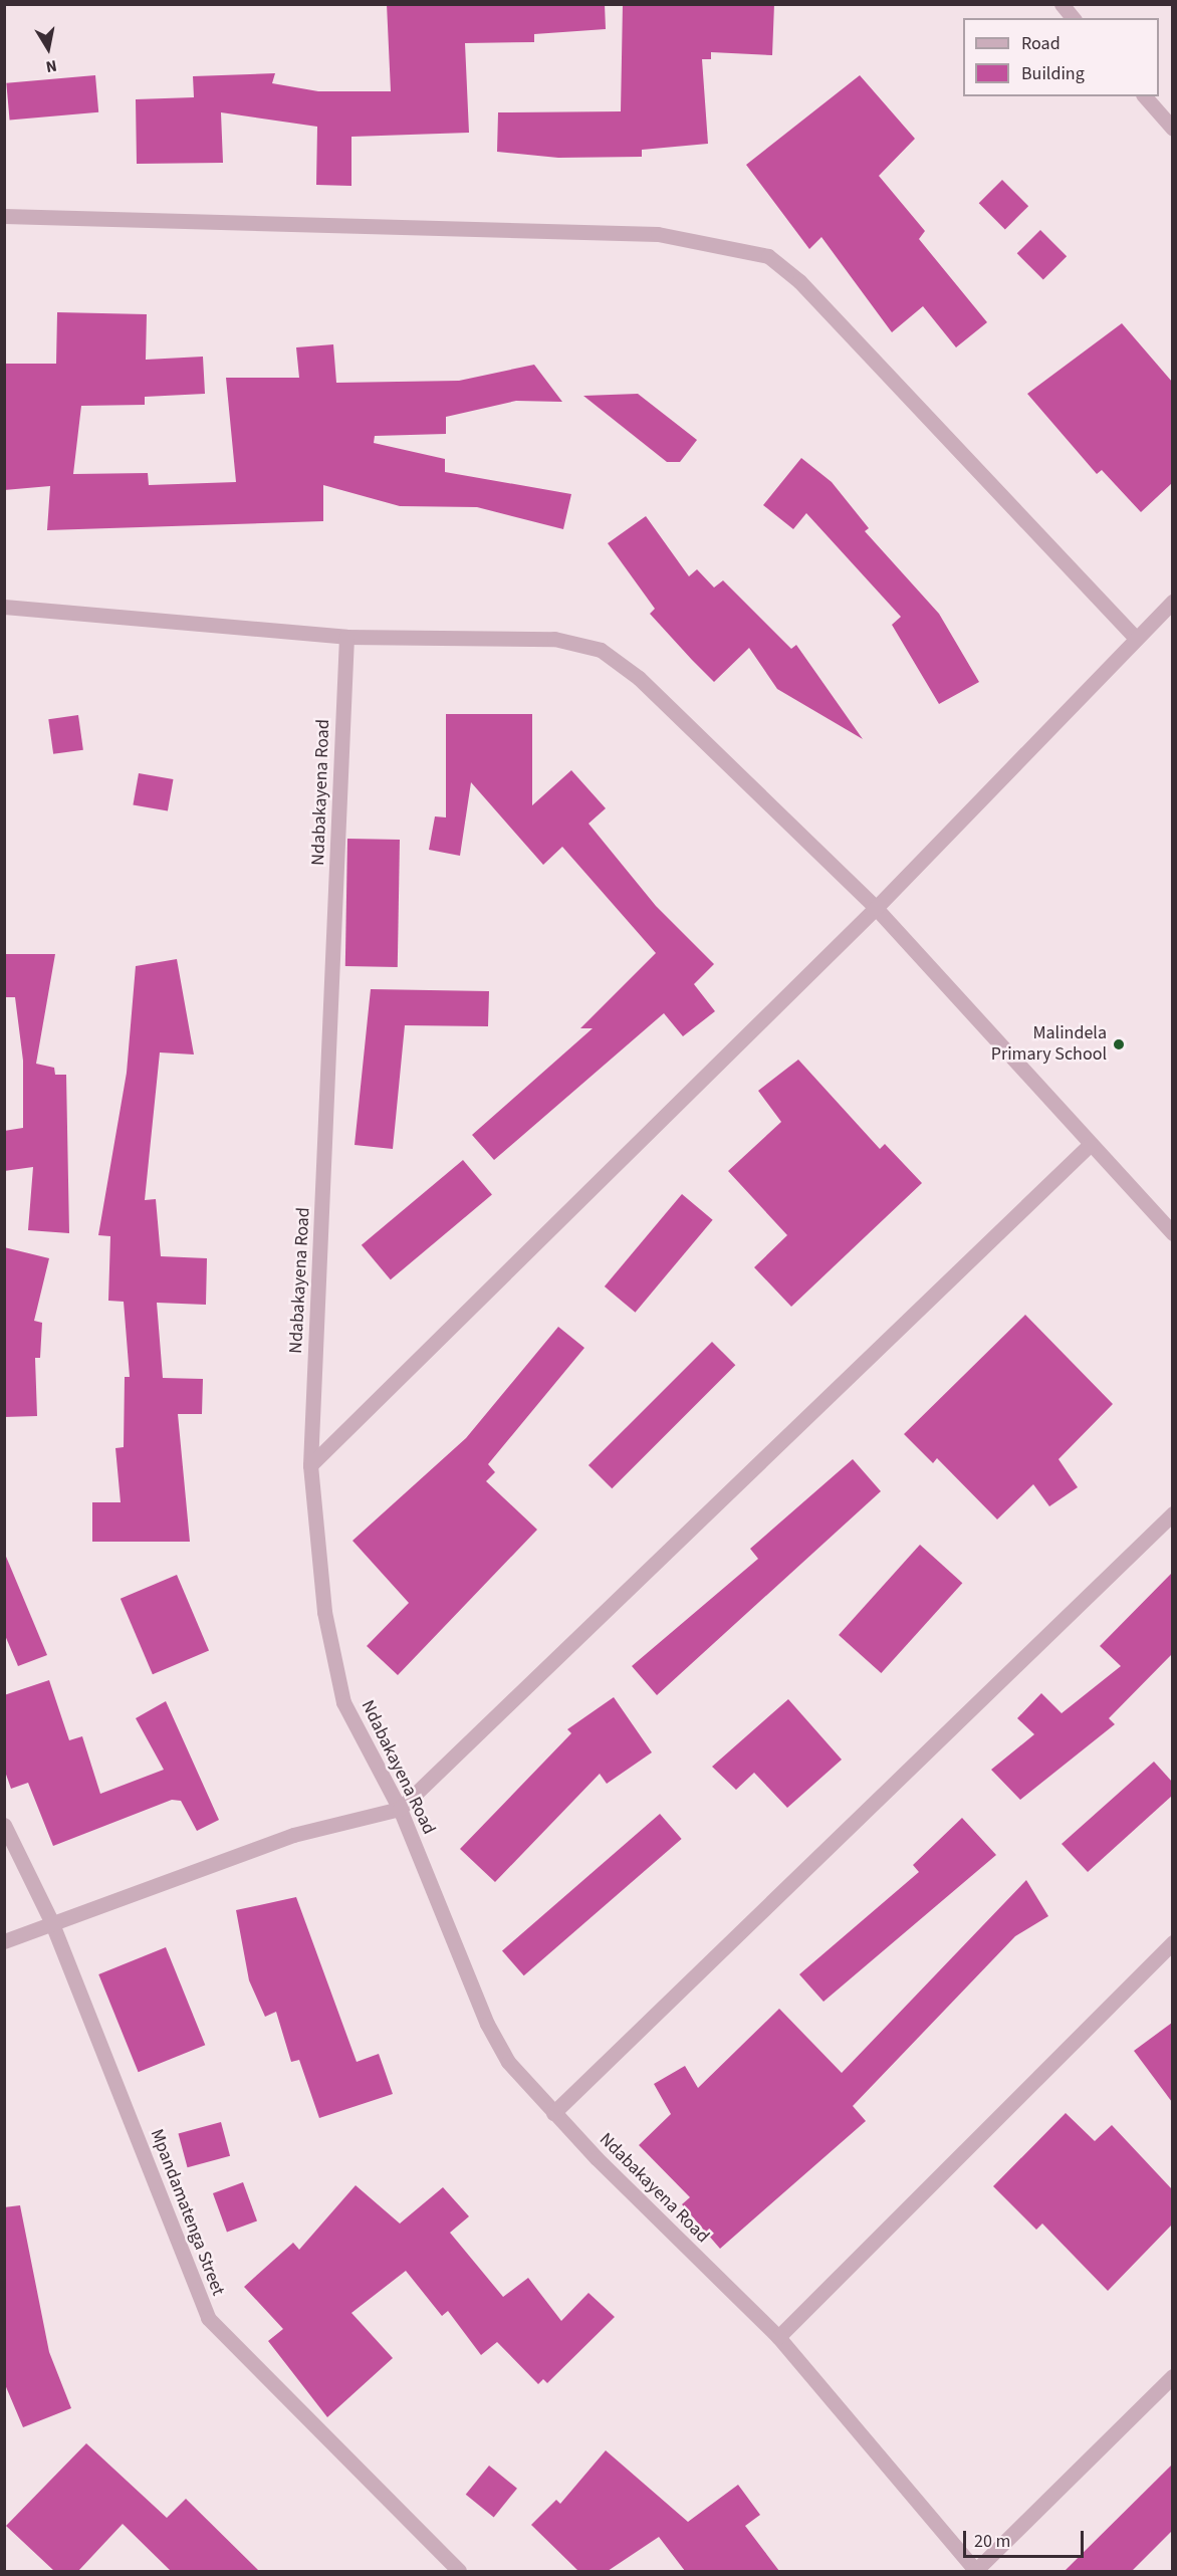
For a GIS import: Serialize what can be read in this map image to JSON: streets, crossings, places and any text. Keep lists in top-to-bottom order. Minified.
{"streets":{"street":["Ndabakayena Road","Mpandamatenga Street"]},"places":["Malindela Primary School"],"legend":["Road","Building"],"scale_bar":"20 m","north":"bottom"}
